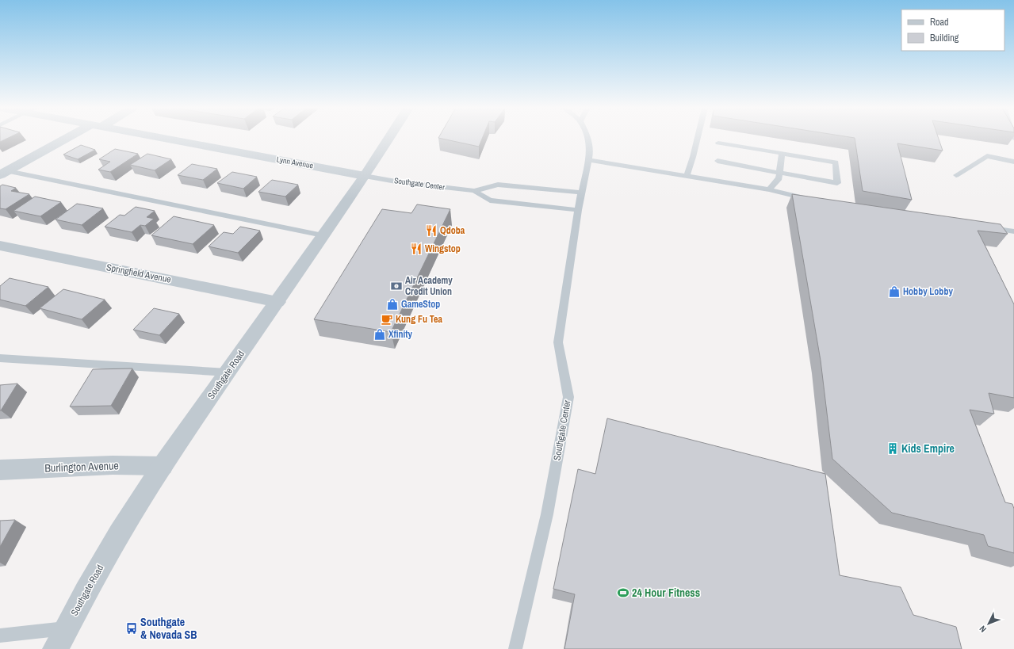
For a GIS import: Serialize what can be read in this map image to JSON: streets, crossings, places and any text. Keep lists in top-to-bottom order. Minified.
{"streets":{"street":["Lynn Avenue","Springfield Avenue","Southgate Road","Burlington Avenue"],"lane":["Southgate Center"]},"crossings":[["Lynn Avenue","Southgate Center"],["Lynn Avenue","Southgate Road"],["Southgate Center","Southgate Road"],["Springfield Avenue","Southgate Road"],["Southgate Road","Burlington Avenue"]],"places":{"restaurant":["Qdoba","Wingstop"],"bank":["Air Academy Credit Union"],"shop":["Hobby Lobby","GameStop","Xfinity"],"cafe":["Kung Fu Tea"],"building":["Kids Empire"],"sports":["24 Hour Fitness"],"bus stop":["Southgate & Nevada SB"]},"legend":["Road","Building"],"north":"bottom left"}
